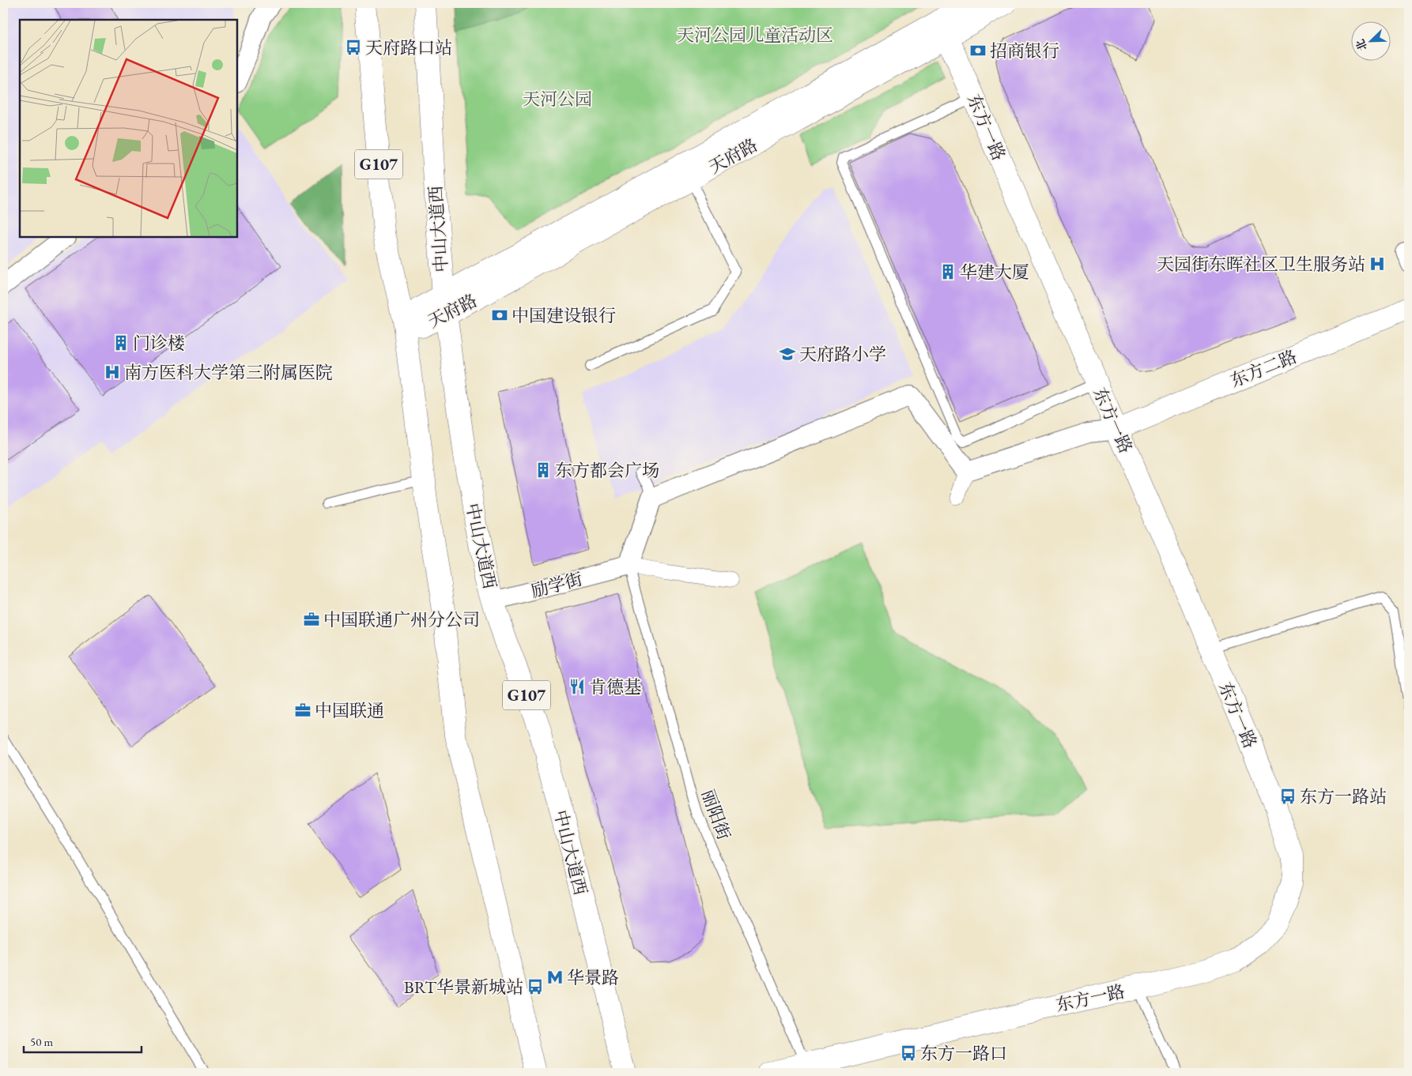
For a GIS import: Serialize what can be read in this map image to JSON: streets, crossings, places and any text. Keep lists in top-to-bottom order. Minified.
{"streets":{"main road":["东方一路","天府路","G107","中山大道西","东方二路"],"street":["励学街"],"lane":["丽阳街"]},"crossings":[["东方一路","天府路"],["东方一路","东方二路"],["东方一路","丽阳街"],["天府路","G107"],["天府路","中山大道西"],["中山大道西","励学街"],["励学街","丽阳街"]],"parks":["天河公园儿童活动区","天河公园"],"places":{"bus stop":["天府路口站","东方一路站","BRT华景新城站","东方一路口"],"bank":["招商银行","中国建设银行"],"hospital":["天园街东晖社区卫生服务站","南方医科大学第三附属医院"],"building":["华建大厦","门诊楼","东方都会广场"],"school or university":["天府路小学"],"office":["中国联通广州分公司","中国联通"],"restaurant":["肯德基"],"metro station":["华景路"]},"scale_bar":"50 m","north":"bottom left"}
